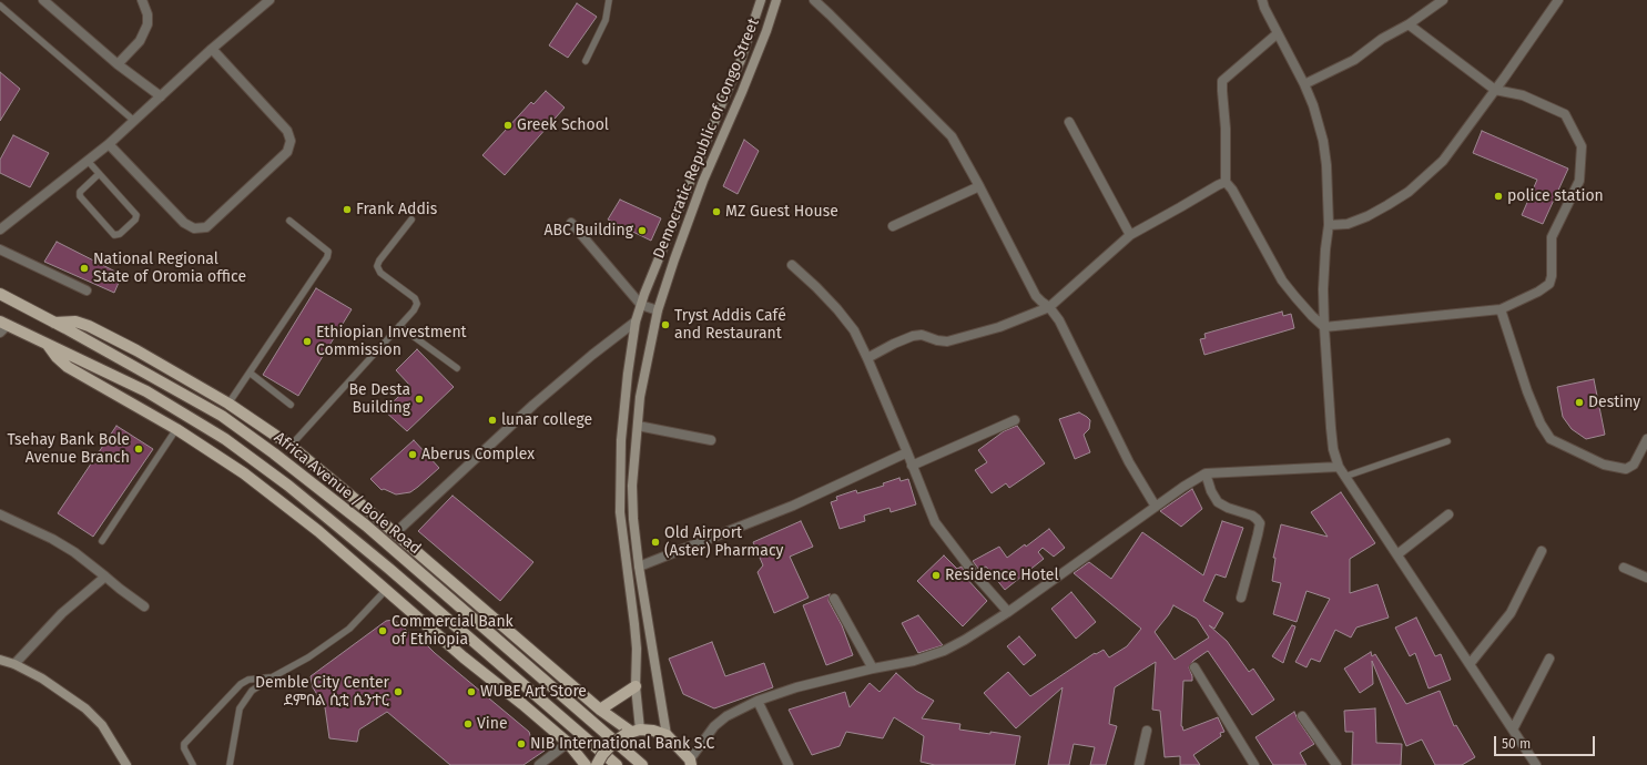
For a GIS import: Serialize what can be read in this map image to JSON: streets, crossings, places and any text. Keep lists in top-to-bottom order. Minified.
{"streets":{"main road":["Democratic Republic of Congo Street","Africa Avenue / Bole Road"]},"places":["Greek School","police station","Frank Addis","MZ Guest House","ABC Building","National Regional State of Oromia office","Tryst Addis Café and Restaurant","Ethiopian Investment Commission","Be Desta Building","Destiny","lunar college","Tsehay Bank Bole Avenue Branch","Aberus Complex","Old Airport (Aster) Pharmacy","Residence Hotel","Commercial Bank of Ethiopia","Demble City Center ደምበል ሲቲ ሴንተር","WUBE Art Store","Vine","NIB International Bank S.C"],"scale_bar":"50 m"}
